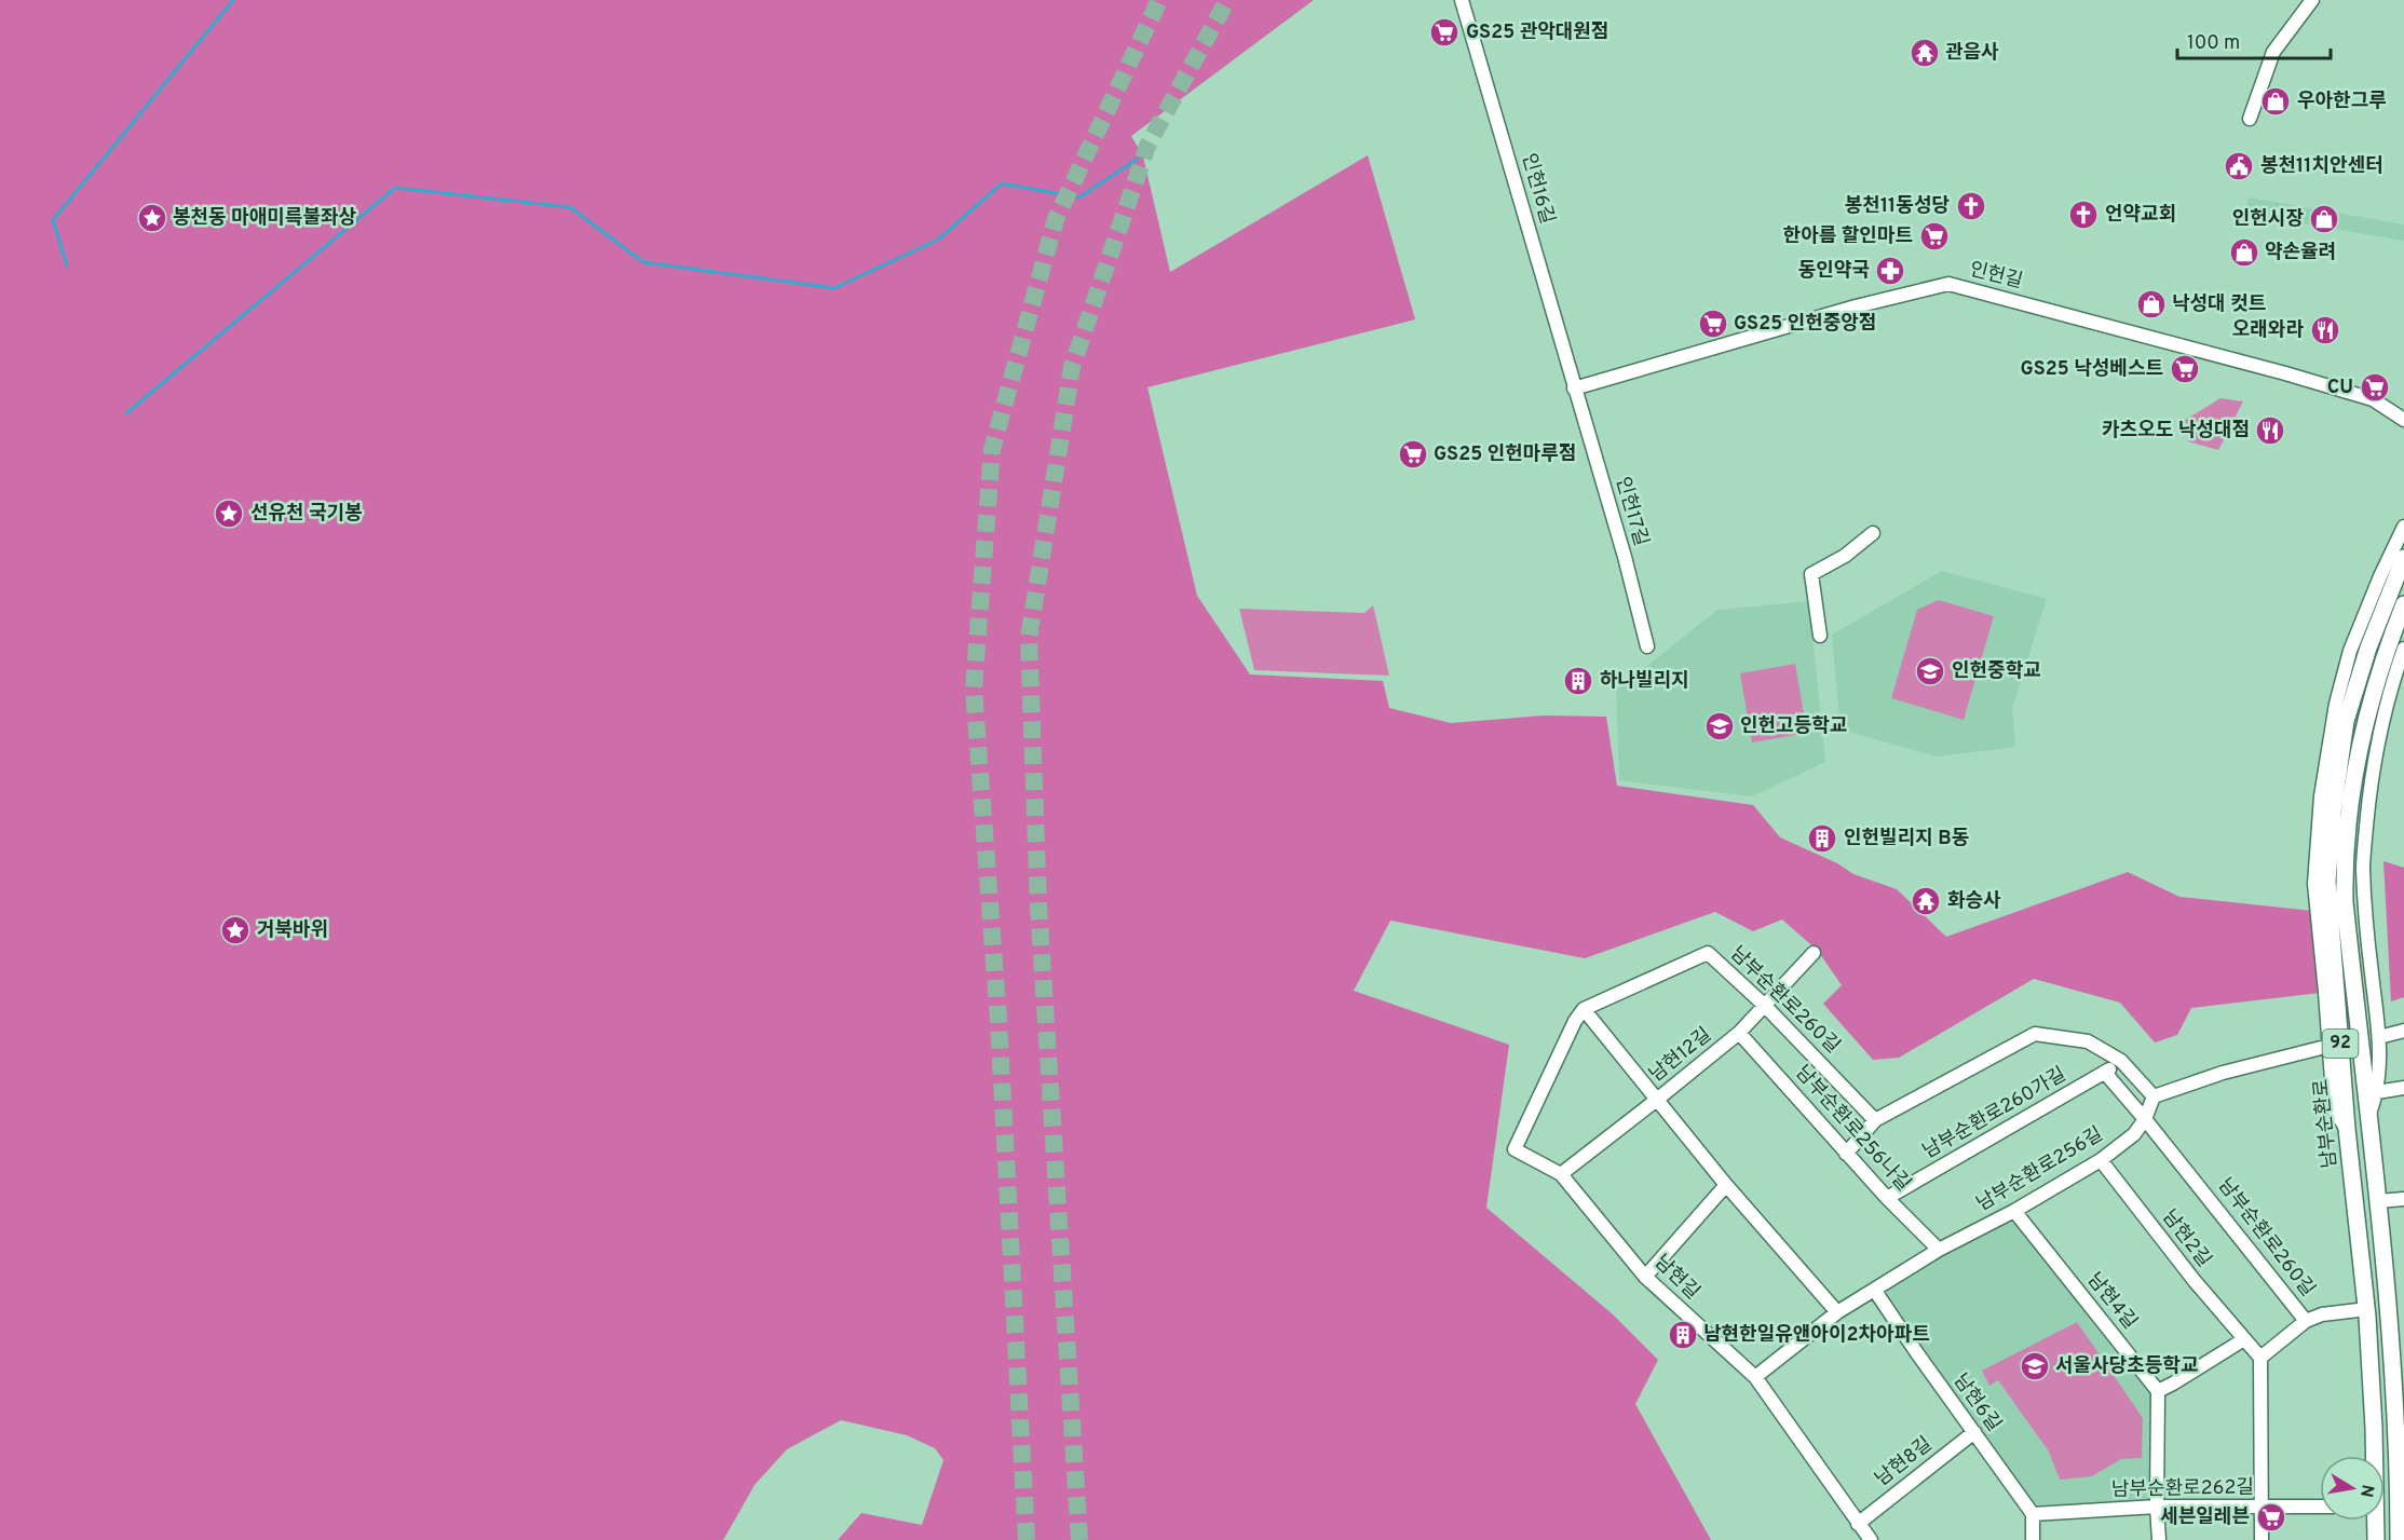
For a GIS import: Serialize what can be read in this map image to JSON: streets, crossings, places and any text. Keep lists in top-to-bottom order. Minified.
{"streets":{"main road":["92","남부순환로"],"street":["인헌16길","인헌길","인헌17길","남부순환로260길","남현12길","남부순환로260가길","남부순환로256나길","남부순환로256길","남현2길","남현길","남현4길","남현6길","남현8길","남부순환로262길"]},"crossings":[["인헌16길","인헌길"],["인헌16길","인헌17길"],["인헌길","인헌17길"],["남부순환로260길","남현12길"],["남부순환로260길","남부순환로260가길"],["남부순환로260길","남부순환로"],["남부순환로260길","남부순환로256길"],["남부순환로260길","남현2길"],["남부순환로260길","남현길"],["남현12길","남부순환로256나길"],["남현12길","남현길"],["남부순환로260가길","남부순환로256나길"],["남부순환로256나길","남부순환로256길"],["남부순환로256길","남현2길"],["남부순환로256길","남현길"],["남부순환로256길","남현4길"],["남부순환로256길","남현6길"],["남현길","남현8길"],["남현6길","남현8길"],["남현6길","남부순환로262길"]],"places":{"supermarket":["GS25 관악대원점","한아름 할인마트","GS25 인헌중앙점","GS25 낙성베스트","CU","GS25 인헌마루점","세븐일레븐"],"temple":["관음사","화승사"],"shop":["우아한그루","인헌시장","약손율려","낙성대 컷트"],"public building":["봉천11치안센터"],"church":["봉천11동성당","언약교회"],"place":["봉천동 마애미륵불좌상","선유천 국기봉","거북바위"],"pharmacy":["동인약국"],"restaurant":["오래와라","카츠오도 낙성대점"],"school or university":["인헌중학교","인헌고등학교","서울사당초등학교"],"building":["하나빌리지","인헌빌리지 B동","남현한일유앤아이2차아파트"]},"scale_bar":"100 m","north":"right"}
